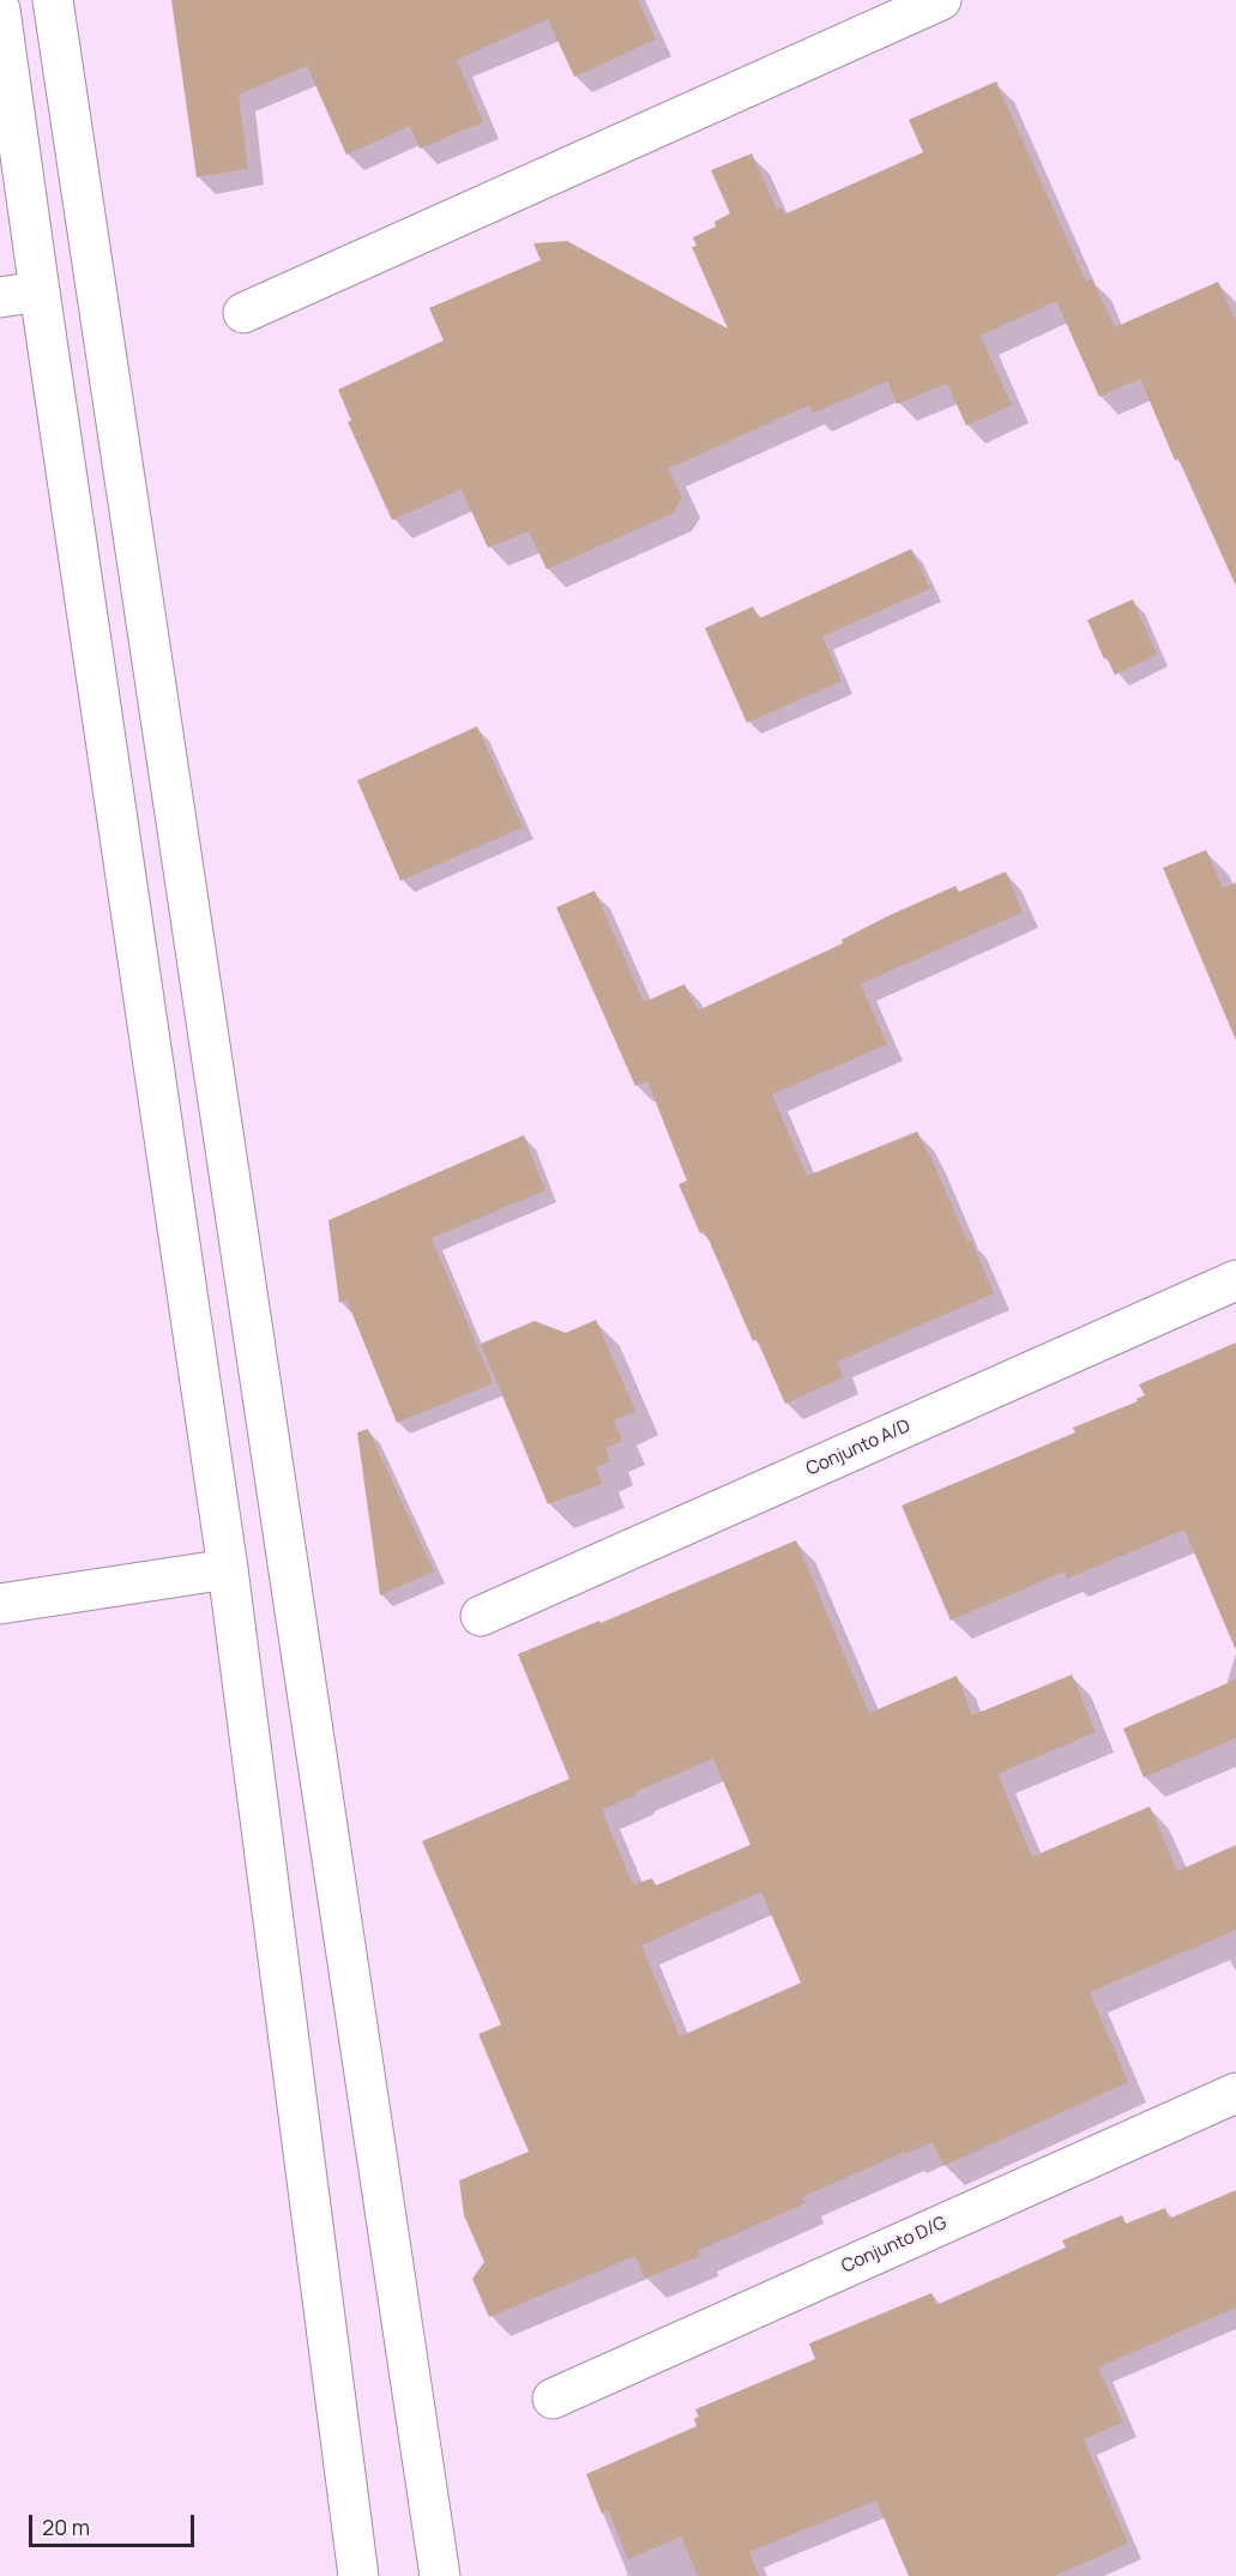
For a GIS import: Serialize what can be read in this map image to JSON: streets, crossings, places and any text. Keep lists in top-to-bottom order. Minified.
{"streets":{"street":["Conjunto A/D","Conjunto D/G"]},"scale_bar":"20 m"}
